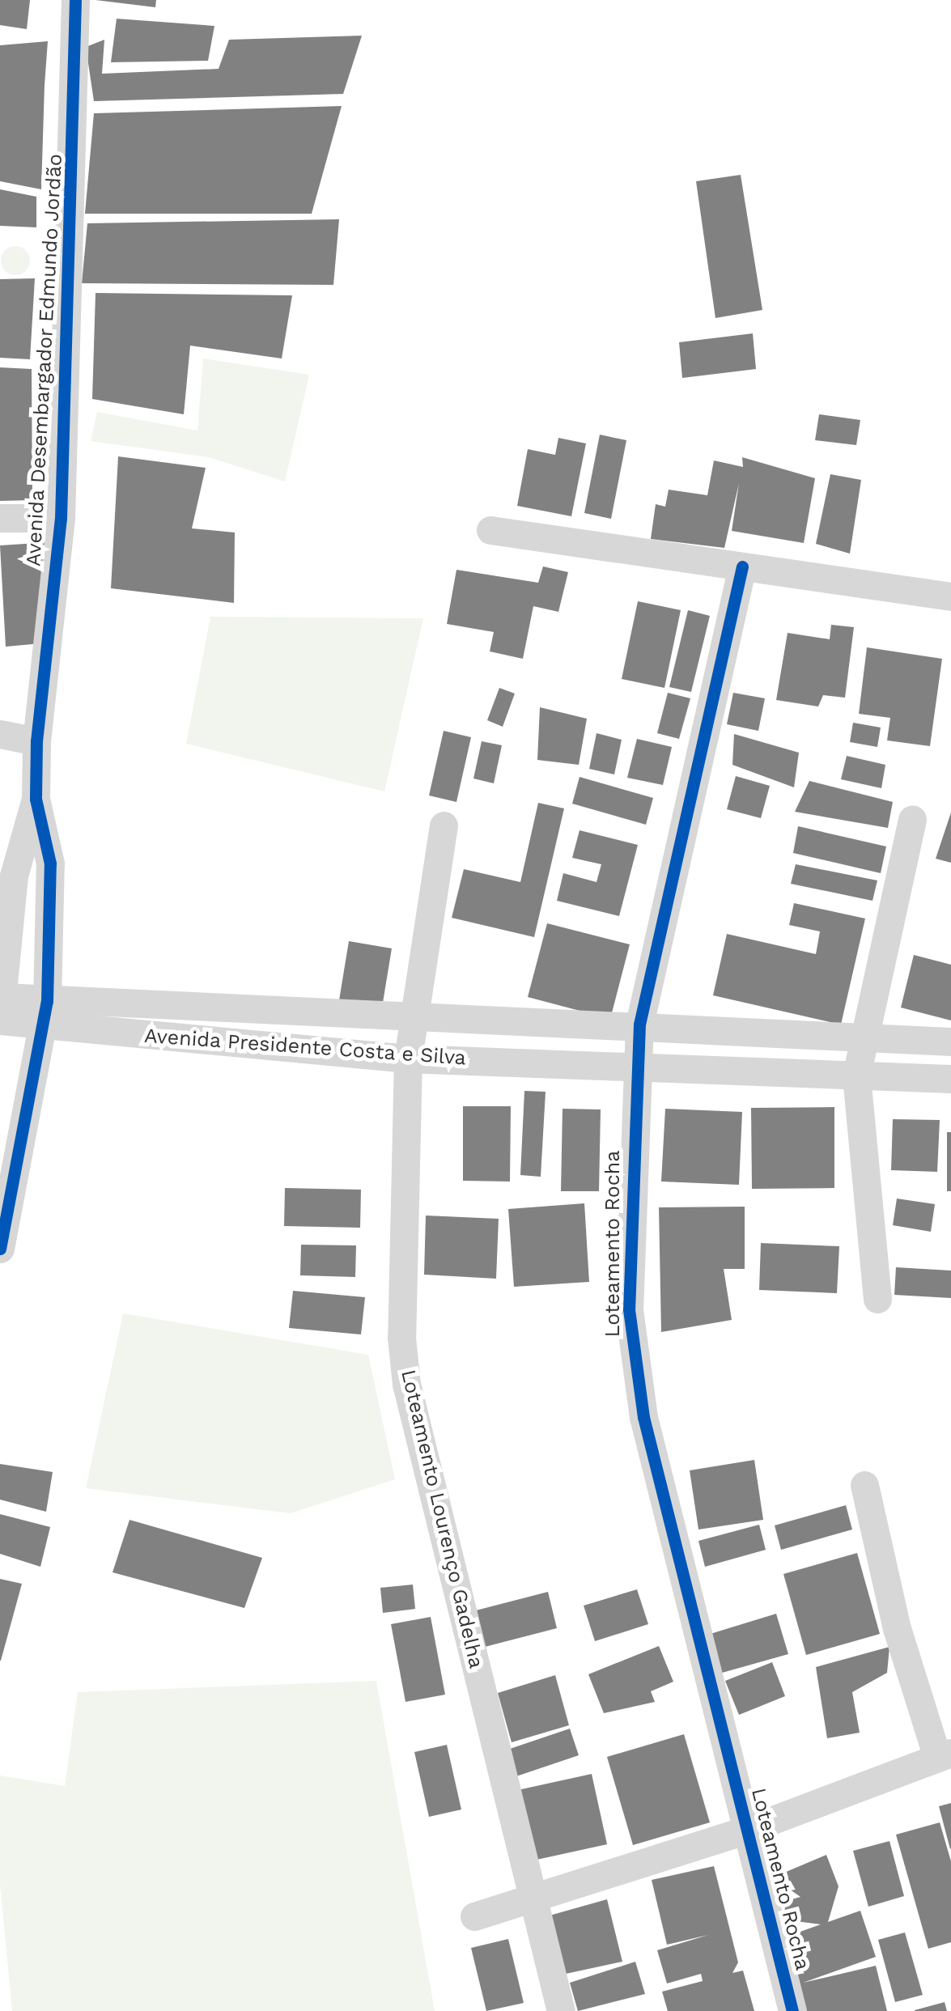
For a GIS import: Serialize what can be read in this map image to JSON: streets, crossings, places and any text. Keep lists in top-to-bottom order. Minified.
{"streets":{"street":["Avenida Desembargador Edmundo Jordão","Avenida Presidente Costa e Silva","Loteamento Rocha","Loteamento Lourenço Gadelha"]},"crossings":[["Avenida Desembargador Edmundo Jordão","Avenida Presidente Costa e Silva"],["Avenida Presidente Costa e Silva","Loteamento Rocha"],["Avenida Presidente Costa e Silva","Loteamento Lourenço Gadelha"]]}
